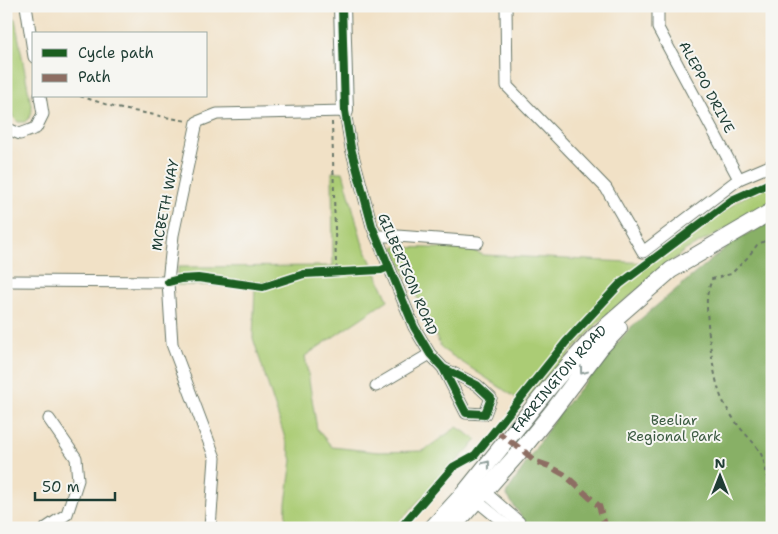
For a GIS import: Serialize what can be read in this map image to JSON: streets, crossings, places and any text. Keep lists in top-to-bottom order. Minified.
{"streets":{"main road":["GILBERTSON ROAD","FARRINGTON ROAD"],"street":["ALEPPO DRIVE","MCBETH WAY"]},"parks":["Beeliar Regional Park"],"legend":["Cycle path","Path"],"scale_bar":"50 m","north":"top"}
